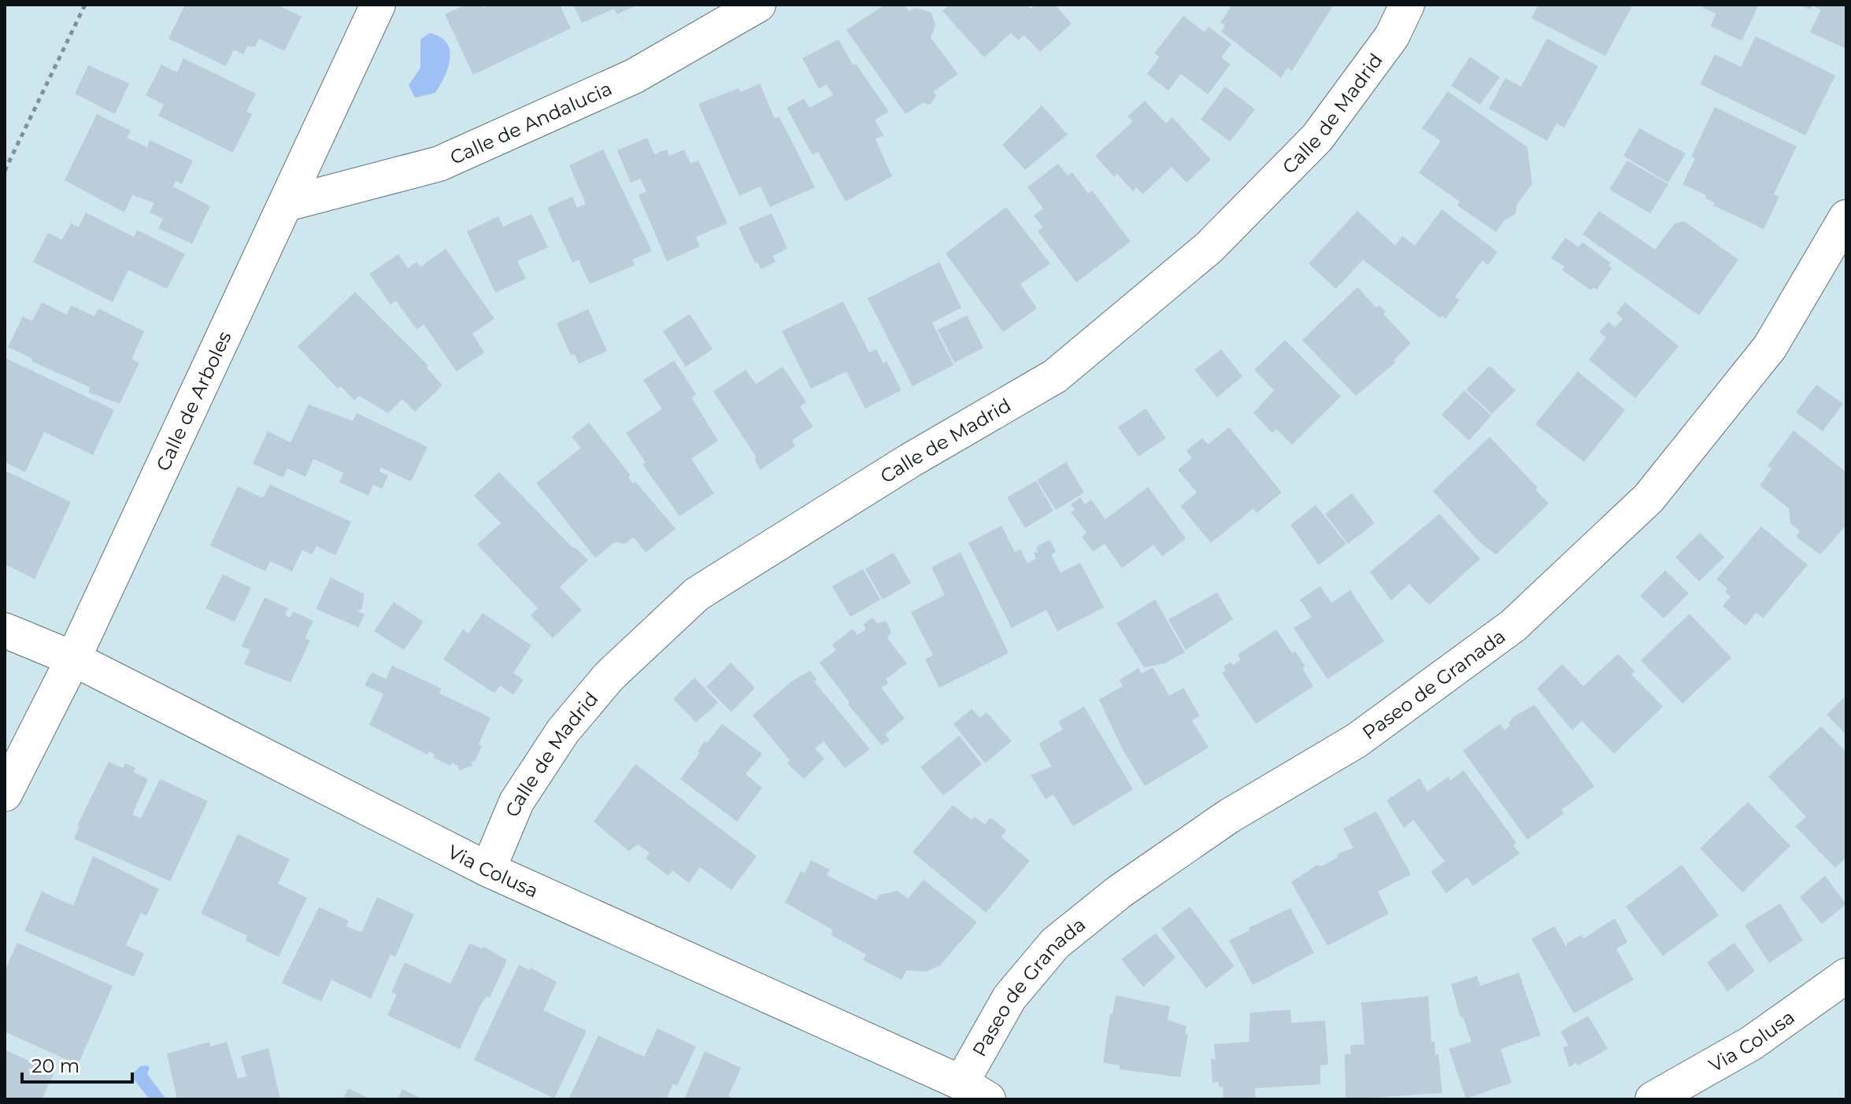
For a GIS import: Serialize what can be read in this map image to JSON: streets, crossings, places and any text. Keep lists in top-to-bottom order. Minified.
{"streets":{"street":["Calle de Madrid","Calle de Andalucia","Calle de Arboles","Paseo de Granada","Via Colusa"]},"crossings":[["Calle de Madrid","Via Colusa"],["Calle de Andalucia","Calle de Arboles"],["Calle de Arboles","Via Colusa"],["Paseo de Granada","Via Colusa"]],"scale_bar":"20 m"}
